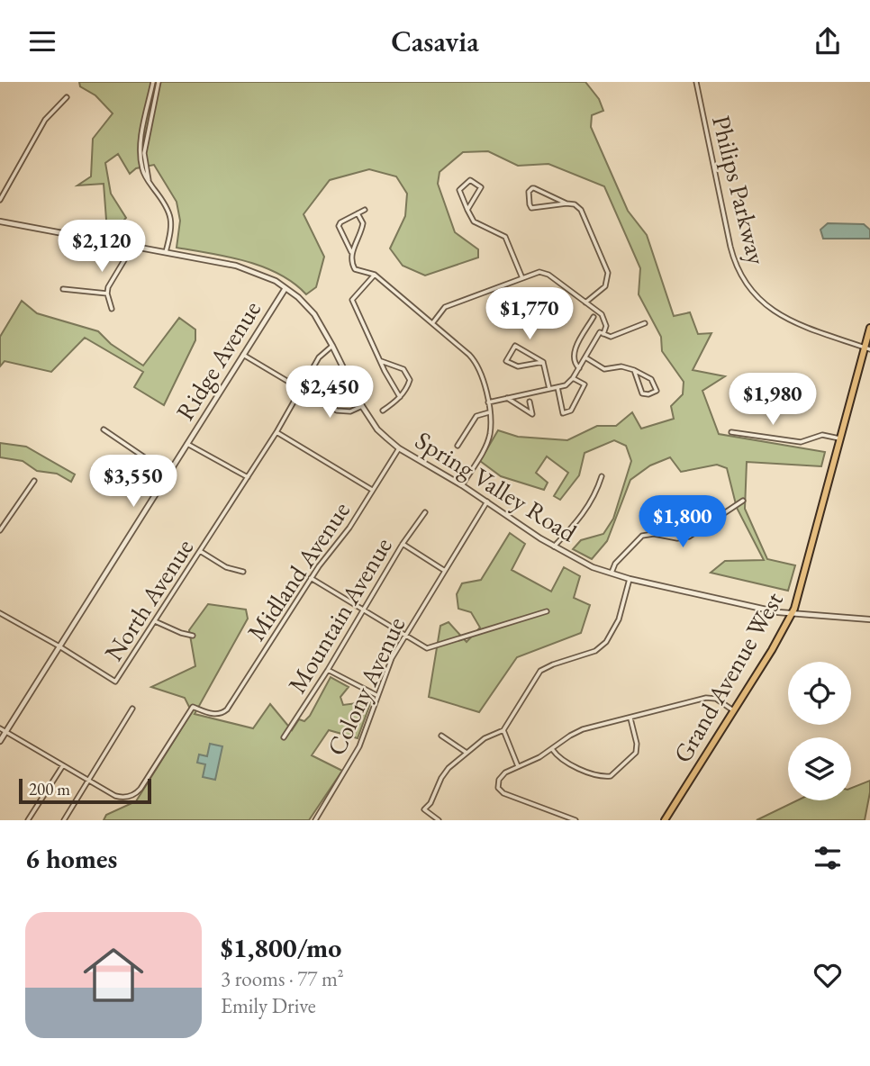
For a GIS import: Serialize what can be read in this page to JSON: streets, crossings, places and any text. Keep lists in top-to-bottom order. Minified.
{"streets":{"main road":["Grand Avenue West"],"street":["Philips Parkway","Ridge Avenue","Spring Valley Road","Midland Avenue","North Avenue","Mountain Avenue","Colony Avenue"]},"crossings":[["Philips Parkway","Grand Avenue West"],["Ridge Avenue","Spring Valley Road"],["Ridge Avenue","North Avenue"],["Spring Valley Road","Midland Avenue"],["Spring Valley Road","North Avenue"],["Spring Valley Road","Grand Avenue West"],["Spring Valley Road","Colony Avenue"]],"scale_bar":"200 m","page":{"header":"Casavia","price":["$2,120","$1,770","$2,450","$1,980","$3,550","$1,800"],"scale":"200 m","heading":"6 homes","list":[{"name":"$1,800/mo","note":"3 rooms · 77 m² · Emily Drive"}]}}
